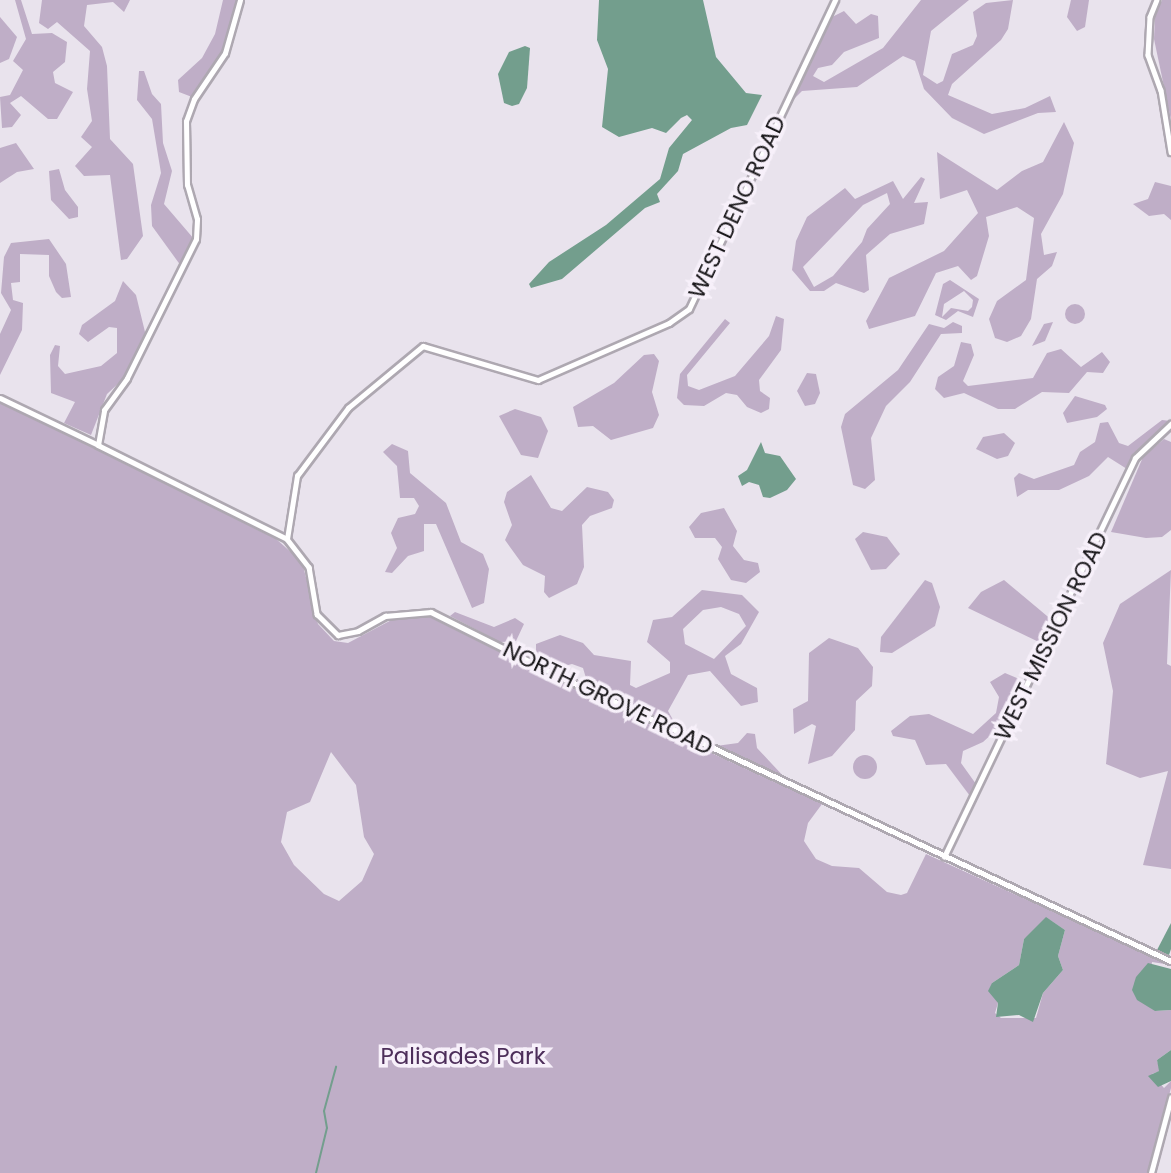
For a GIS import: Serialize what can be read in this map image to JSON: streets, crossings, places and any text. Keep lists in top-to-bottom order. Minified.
{"streets":{"street":["WEST DENO ROAD","WEST MISSION ROAD","NORTH GROVE ROAD"]},"crossings":[["WEST DENO ROAD","NORTH GROVE ROAD"],["WEST MISSION ROAD","NORTH GROVE ROAD"]],"parks":["Palisades Park"]}
